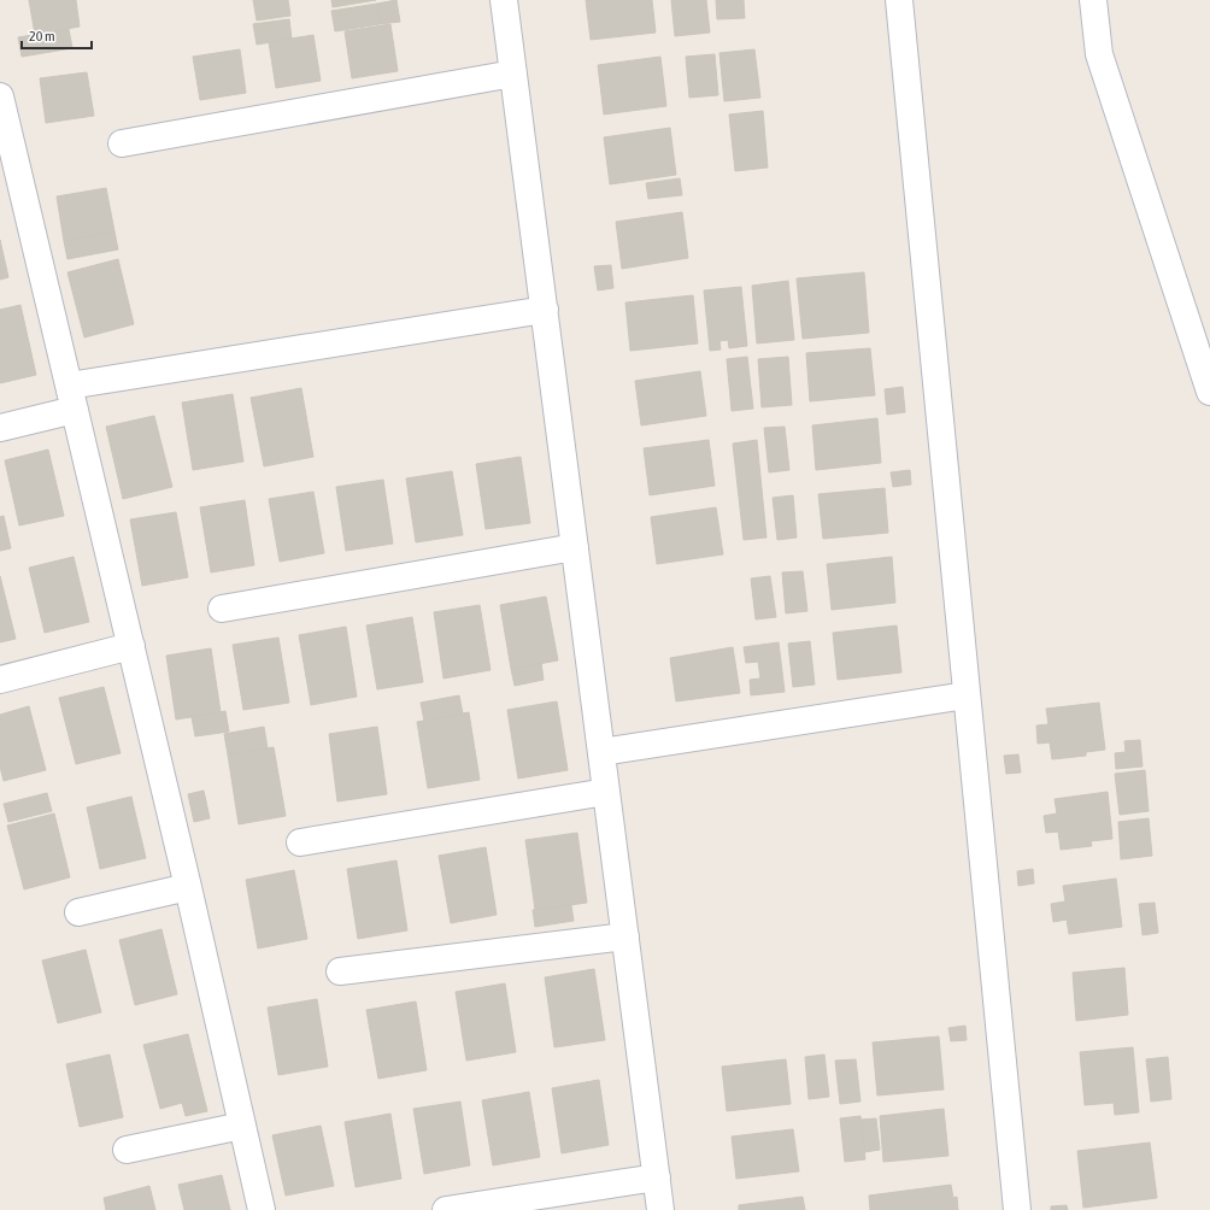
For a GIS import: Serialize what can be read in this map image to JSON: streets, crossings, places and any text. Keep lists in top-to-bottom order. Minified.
{"scale_bar":"20 m"}
